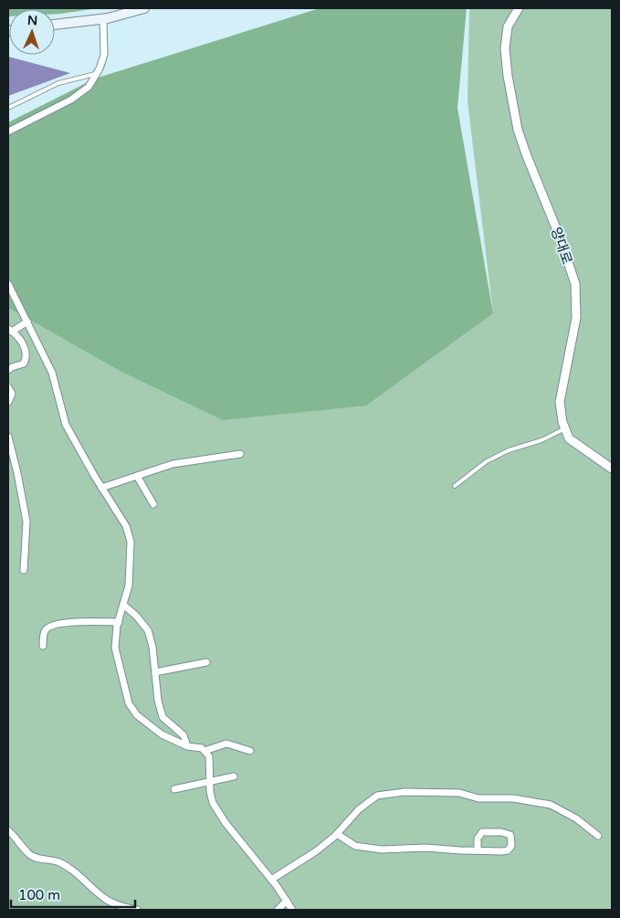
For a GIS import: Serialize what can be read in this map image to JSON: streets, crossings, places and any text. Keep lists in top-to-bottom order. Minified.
{"streets":{"street":["양대로"]},"scale_bar":"100 m","north":"top"}
